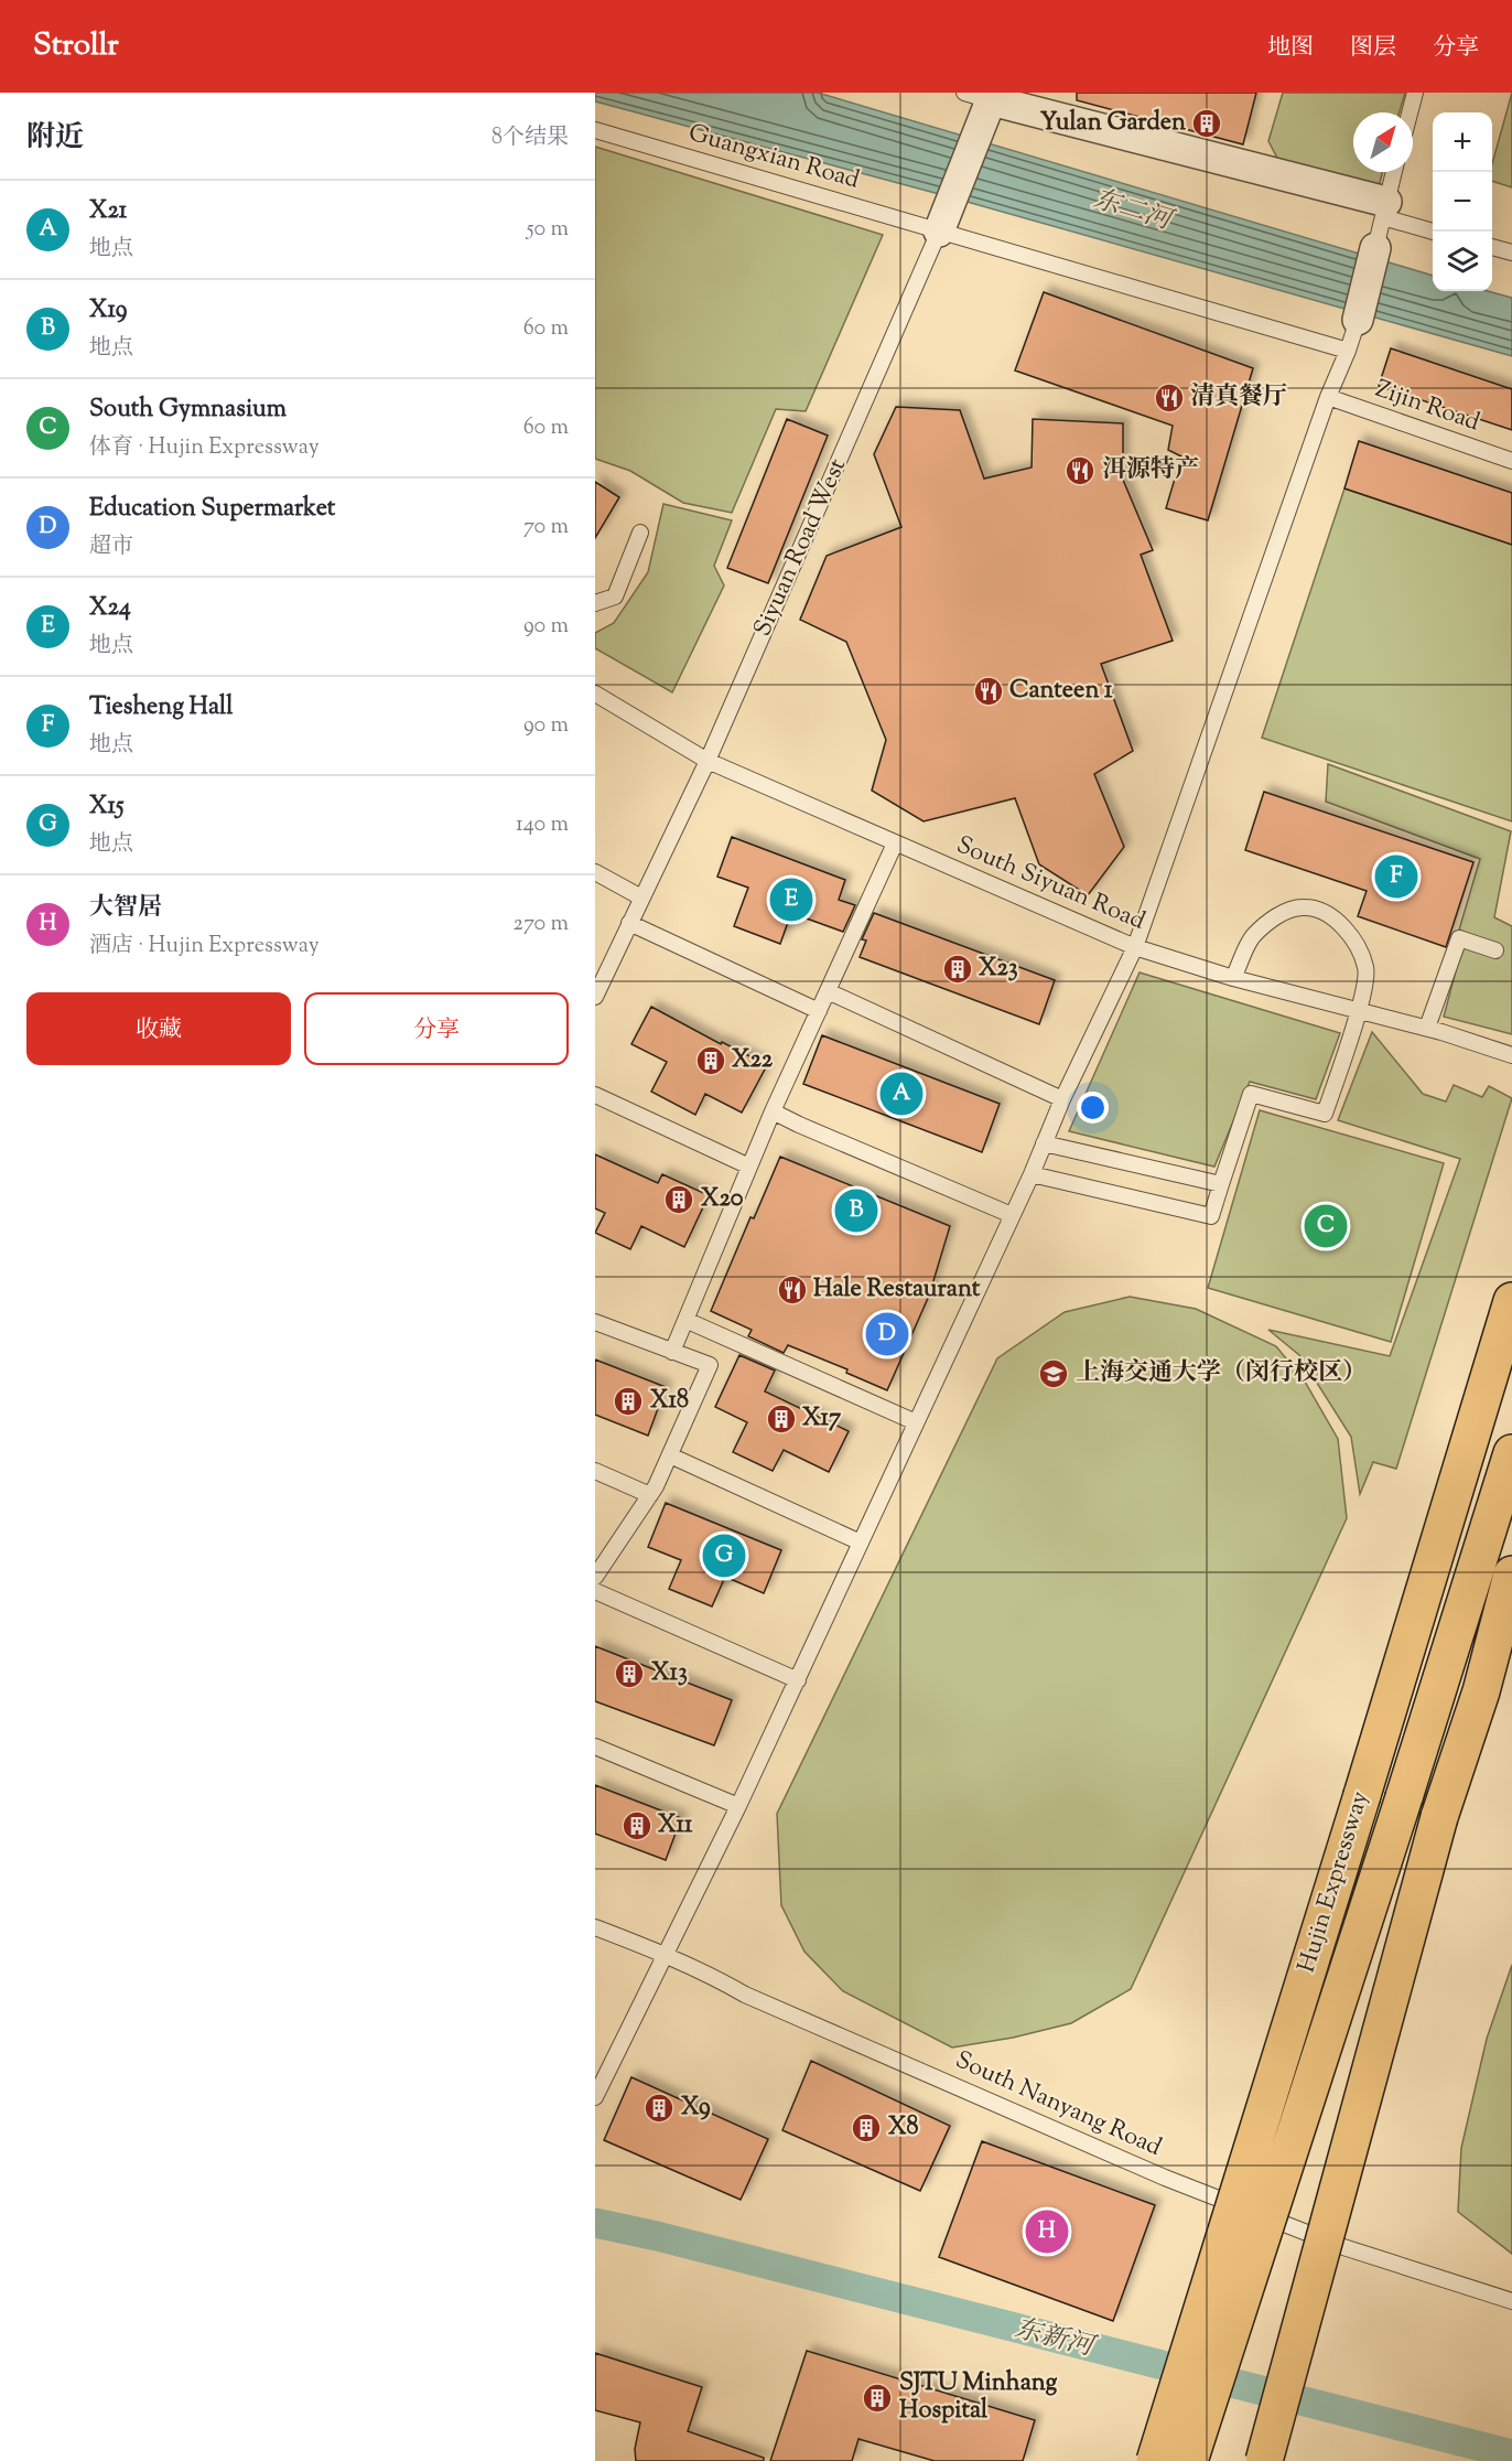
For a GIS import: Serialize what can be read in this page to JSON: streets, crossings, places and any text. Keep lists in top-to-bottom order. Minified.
{"streets":{"highway":["Hujin Expressway"],"street":["Siyuan Road West"],"lane":["Guangxian Road","Zijin Road","South Siyuan Road","South Nanyang Road"]},"crossings":[["Guangxian Road","Siyuan Road West"],["Siyuan Road West","South Siyuan Road"]],"water":["东二河","东新河"],"places":{"building":["Yulan Garden","X23","X22","X20","X18","X17","X13","X11","X9","X8","SJTU Minhang Hospital"],"restaurant":["清真餐厅","洱源特产","Canteen 1","Hale Restaurant"],"school or university":["上海交通大学（闵行校区）"]},"north":"top right","page":{"header":"Strollr","nav":["地图","图层","分享"],"heading":["附近","8个结果"],"map_buttons":["+","−"],"list":[{"mark":"A","name":"X21","note":"地点","value":"50 m"},{"mark":"B","name":"X19","note":"地点","value":"60 m"},{"mark":"C","name":"South Gymnasium","note":"体育 · Hujin Expressway","value":"60 m"},{"mark":"D","name":"Education Supermarket","note":"超市","value":"70 m"},{"mark":"E","name":"X24","note":"地点","value":"90 m"},{"mark":"F","name":"Tiesheng Hall","note":"地点","value":"90 m"},{"mark":"G","name":"X15","note":"地点","value":"140 m"},{"mark":"H","name":"大智居","note":"酒店 · Hujin Expressway","value":"270 m"}],"pins":["F","E","A","B","C","D","G","H"],"buttons":["收藏","分享"]}}
